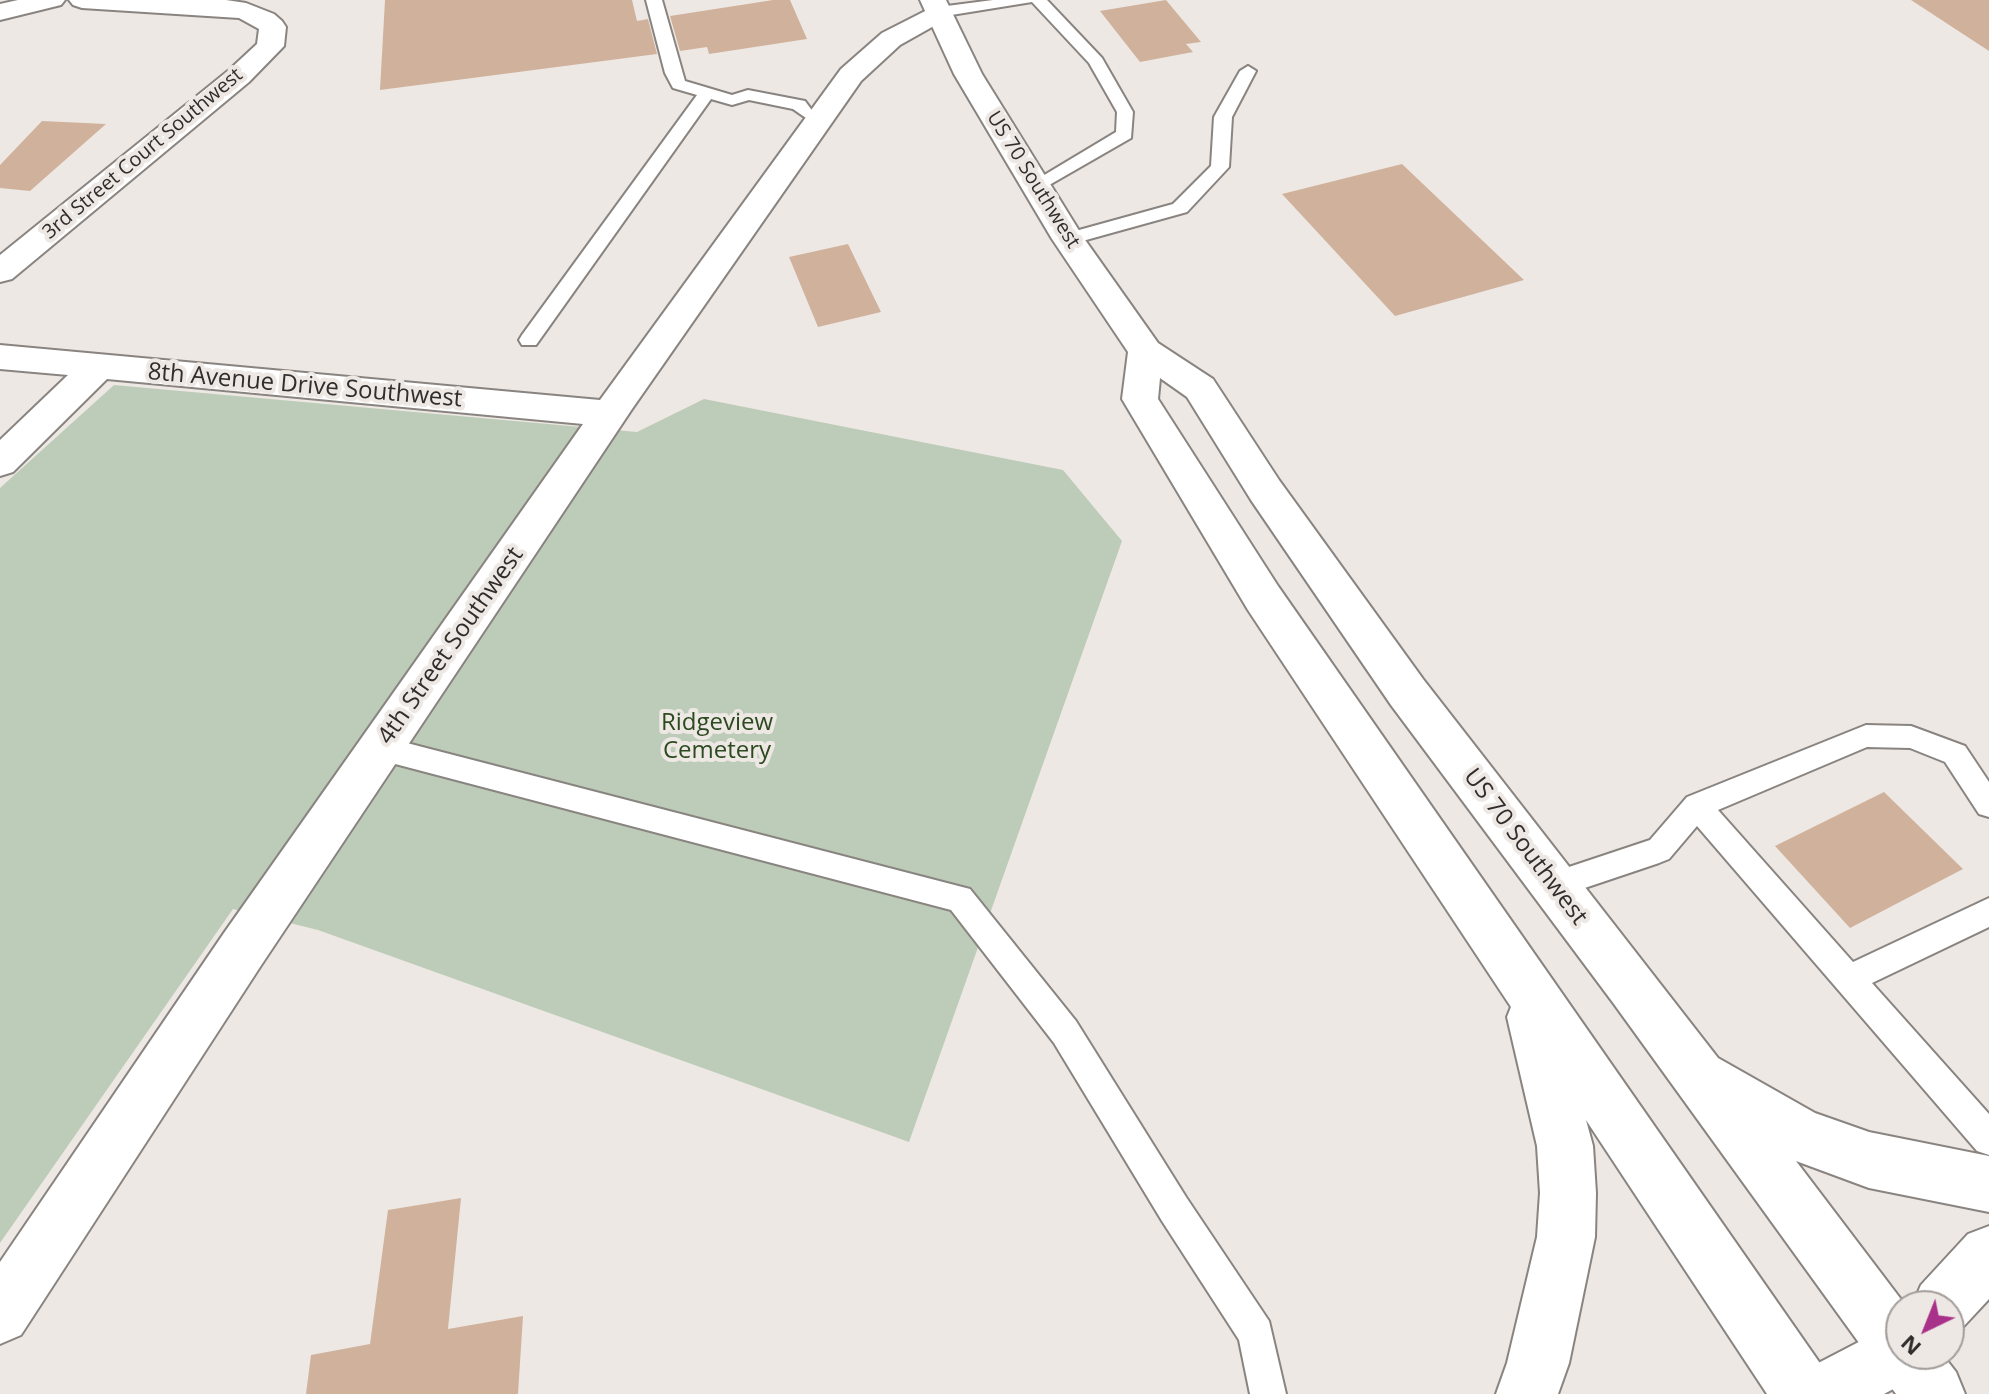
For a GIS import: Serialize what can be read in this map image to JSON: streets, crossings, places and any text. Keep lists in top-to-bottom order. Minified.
{"streets":{"street":["3rd Street Court Southwest","US 70 Southwest","8th Avenue Drive Southwest","4th Street Southwest"]},"crossings":[["US 70 Southwest","4th Street Southwest"],["8th Avenue Drive Southwest","4th Street Southwest"]],"parks":["Ridgeview Cemetery"],"north":"bottom left"}
